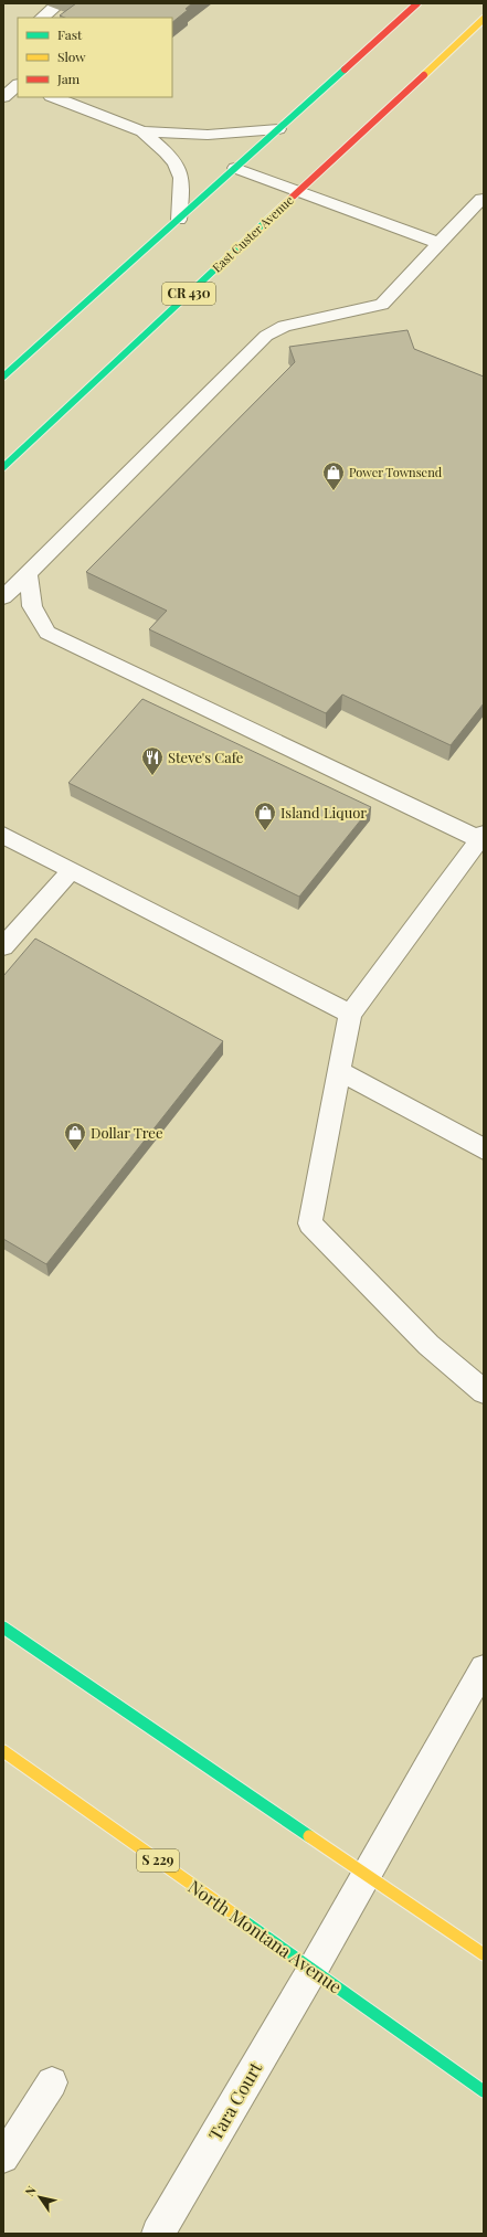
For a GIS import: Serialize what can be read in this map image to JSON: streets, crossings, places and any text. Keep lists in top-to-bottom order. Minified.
{"streets":{"main road":["East Custer Avenue","CR 430","S 229","North Montana Avenue"],"street":["Tara Court"]},"crossings":[["North Montana Avenue","Tara Court"]],"places":{"shop":["Power Townsend","Island Liquor","Dollar Tree"],"restaurant":["Steve's Cafe"]},"legend":["Fast","Slow","Jam"],"north":"top left"}
